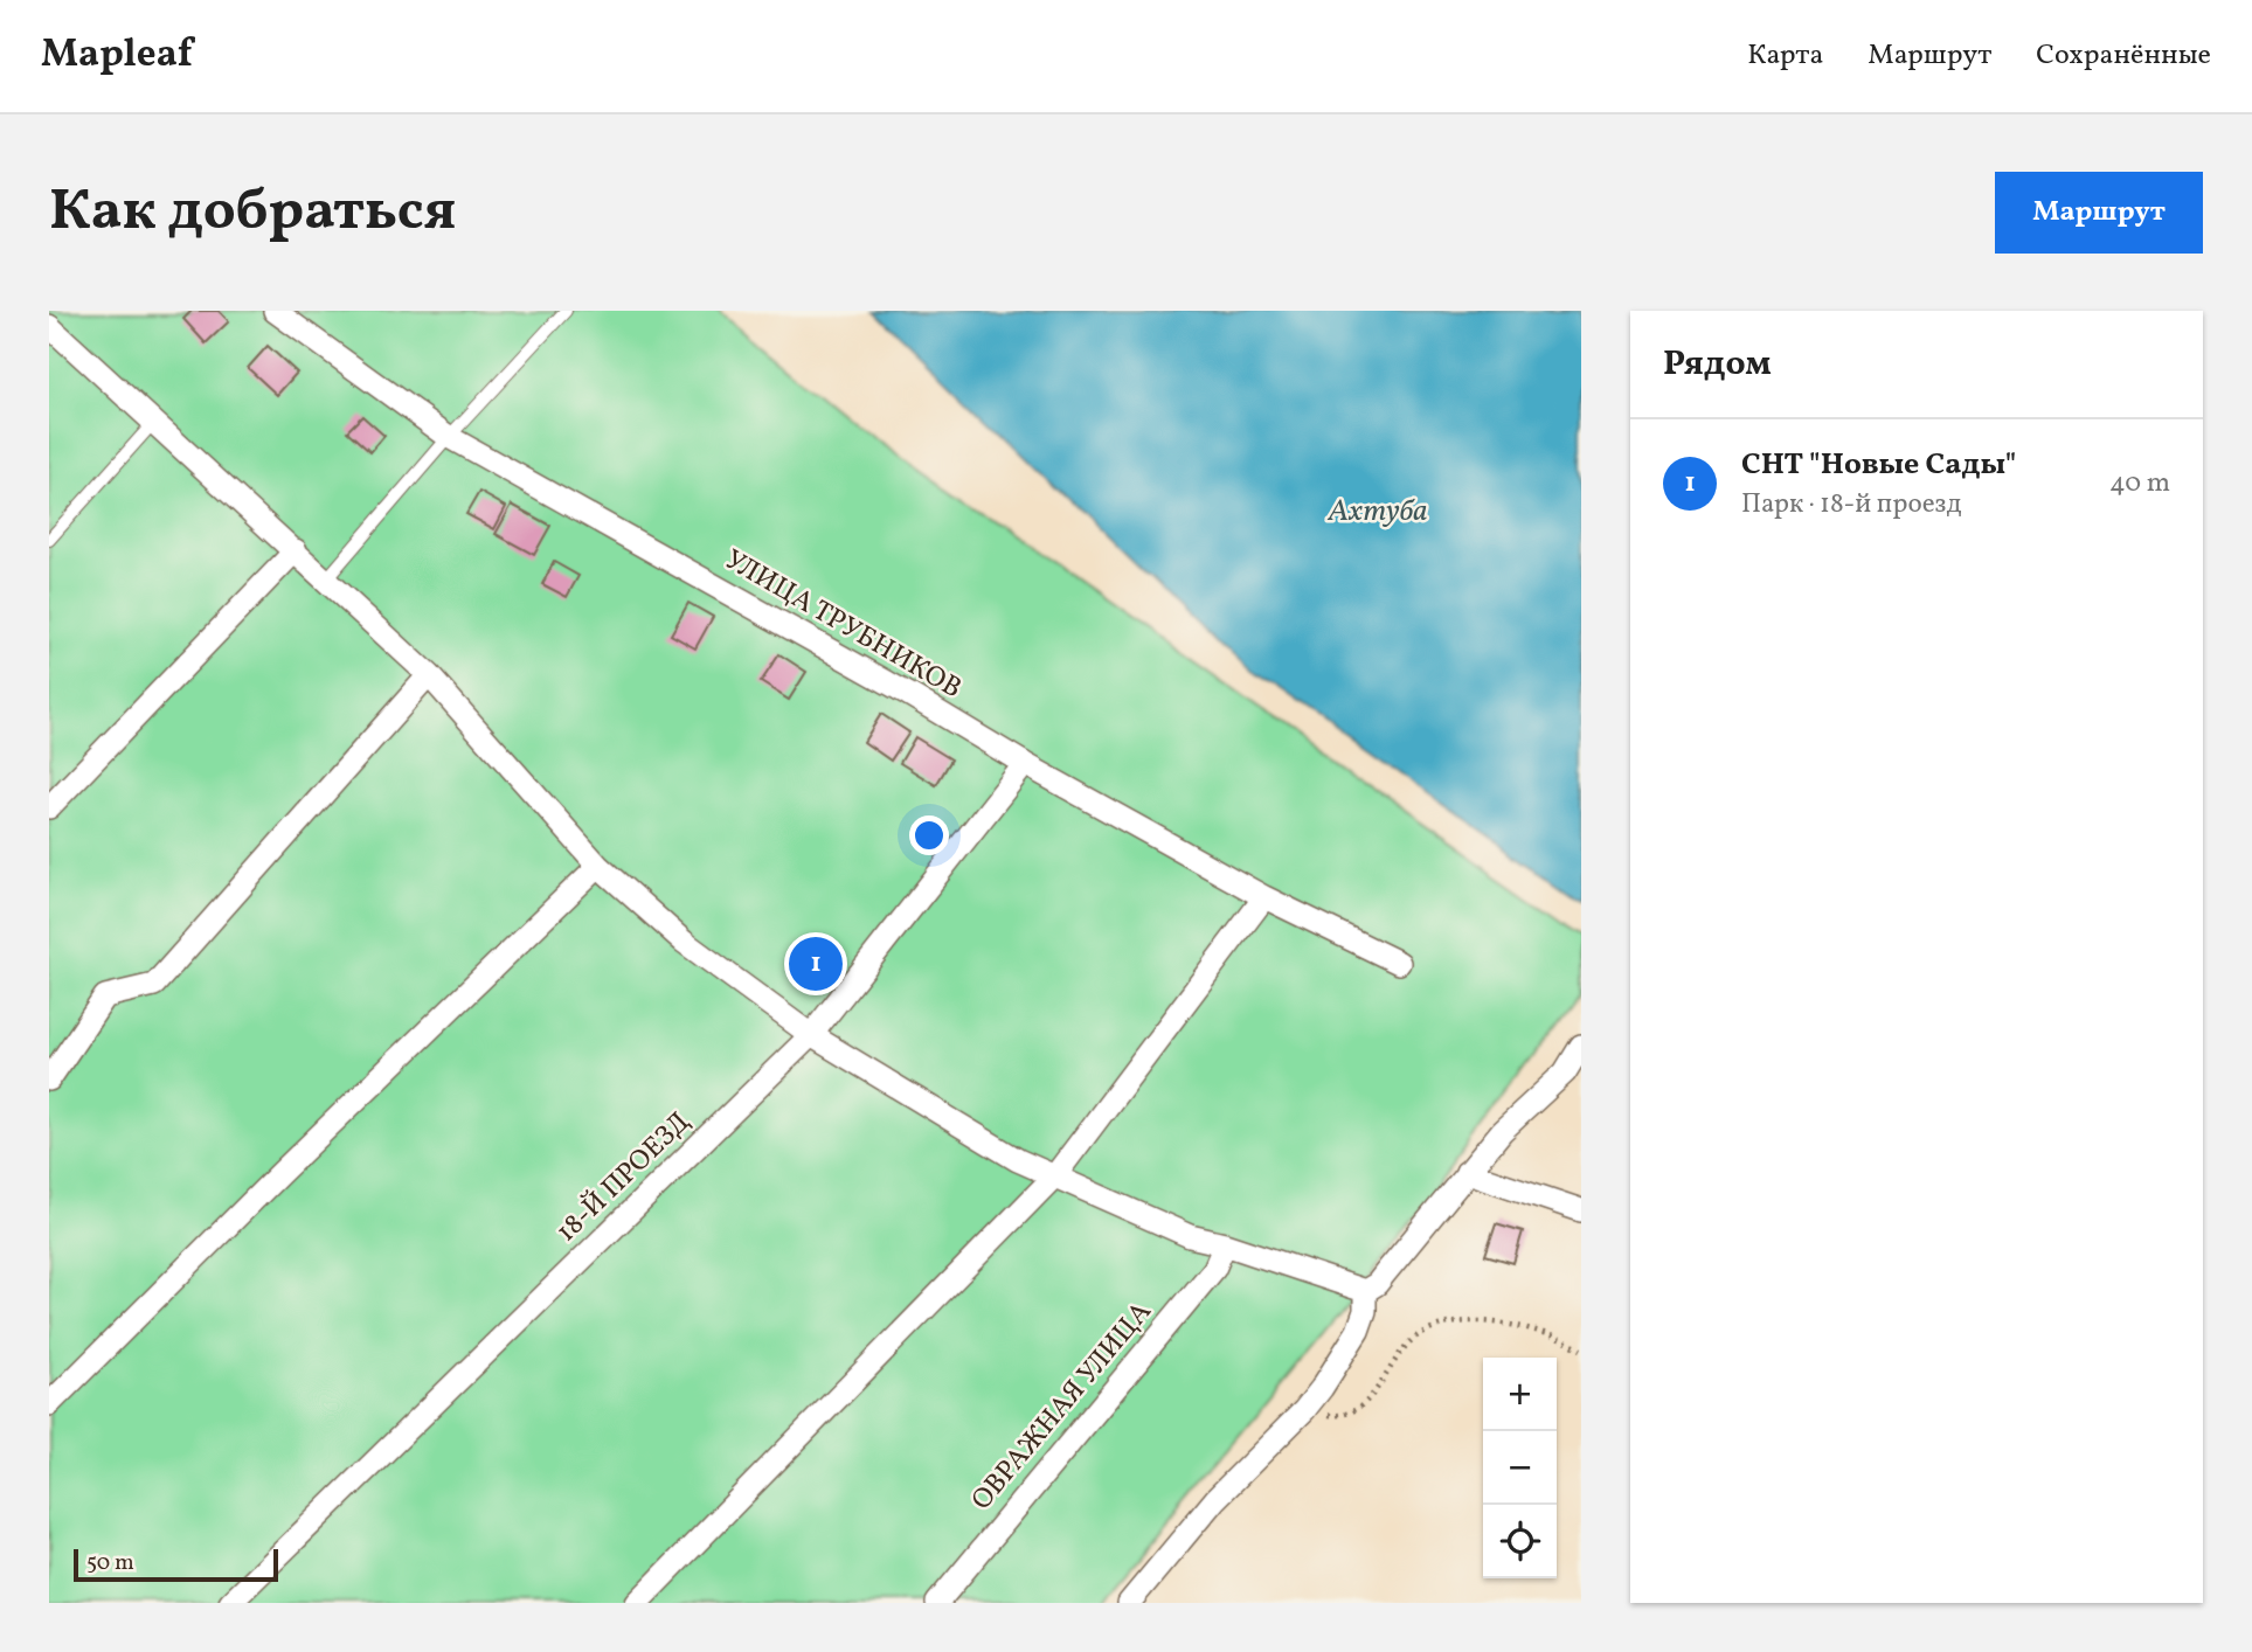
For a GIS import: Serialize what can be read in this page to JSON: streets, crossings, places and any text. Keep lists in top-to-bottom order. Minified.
{"streets":{"street":["УЛИЦА ТРУБНИКОВ","18-Й ПРОЕЗД","ОВРАЖНАЯ УЛИЦА"]},"crossings":[["УЛИЦА ТРУБНИКОВ","18-Й ПРОЕЗД"]],"water":["Ахтуба"],"scale_bar":"50 m","page":{"header":"Mapleaf","nav":["Карта","Маршрут","Сохранённые"],"buttons":"Маршрут","title":"Как добраться","heading":"Рядом","list":[{"mark":"1","name":"СНТ \"Новые Сады\"","note":"Парк · 18-й проезд","value":"40 m"}],"pins":"1","map_buttons":["+","−"],"scale":"50 m"}}
